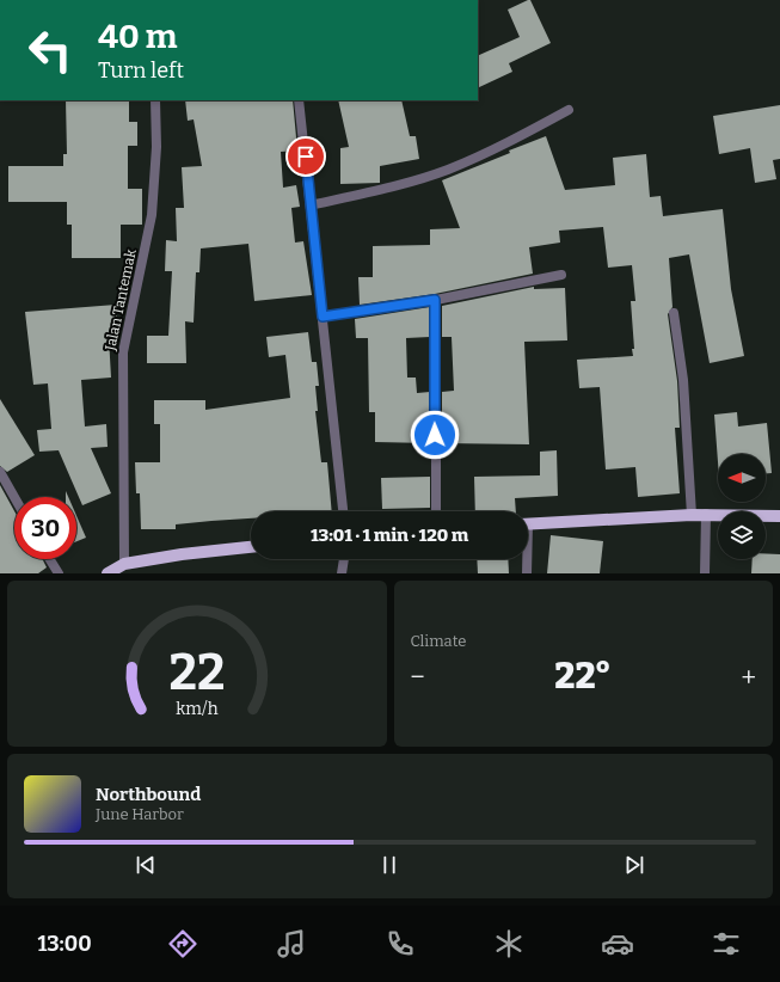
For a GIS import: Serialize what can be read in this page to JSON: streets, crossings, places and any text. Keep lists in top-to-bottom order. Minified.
{"streets":{"street":["Jalan Tantemak"]},"north":"left","page":{"turn":["40 m","Turn left"],"limit":"30","trip":"13:01 · 1 min · 120 m","tile":"Climate","heat":["−","22°","+"],"song":["Northbound","June Harbor"],"tabs":"13:00","gauge":["22","km/h"]}}
